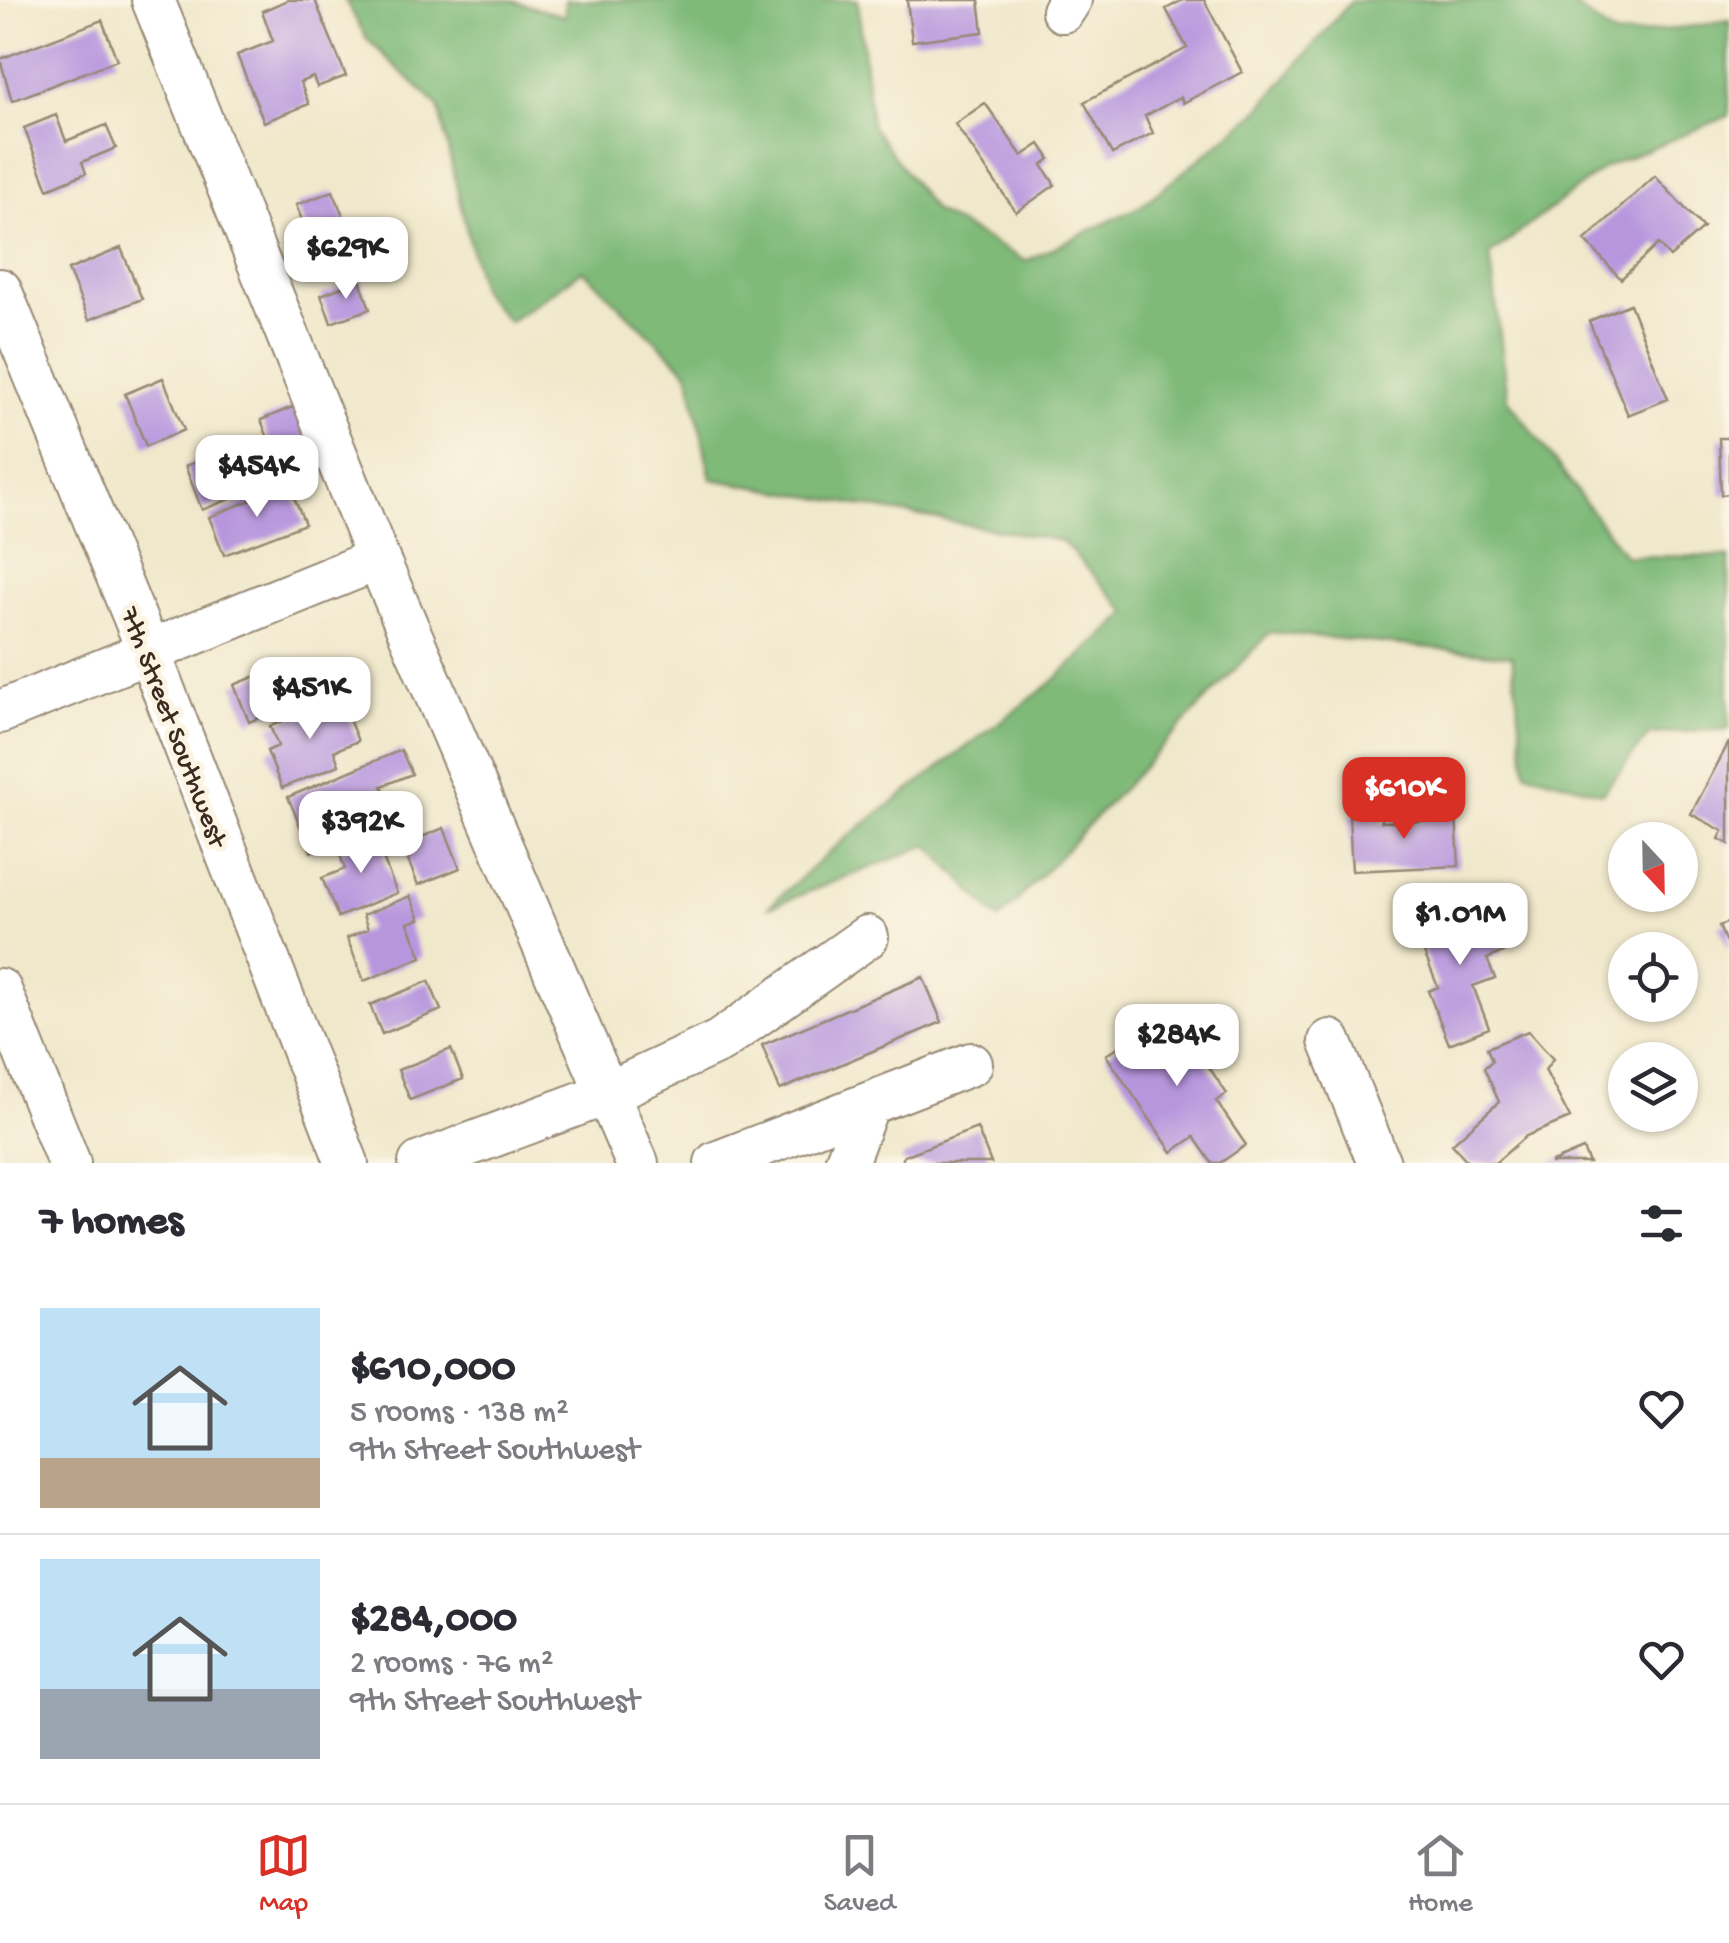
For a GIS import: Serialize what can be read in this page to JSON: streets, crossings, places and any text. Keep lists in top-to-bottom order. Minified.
{"streets":{"street":["7th Street Southwest"]},"north":"bottom","page":{"price":["$629K","$454K","$451K","$610K","$392K","$1.01M","$284K"],"heading":"7 homes","list":[{"name":"$610,000","note":"5 rooms · 138 m² · 9th Street Southwest"},{"name":"$284,000","note":"2 rooms · 76 m² · 9th Street Southwest"}],"tabs":["Map","Saved","Home"]}}
